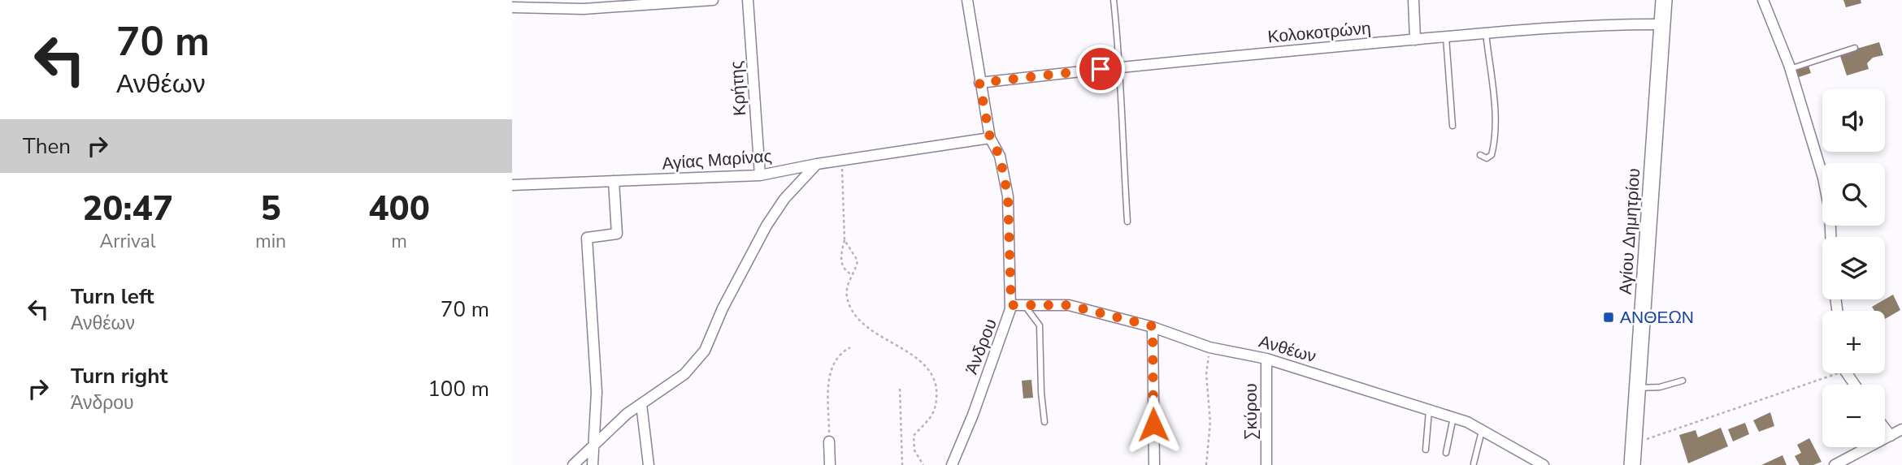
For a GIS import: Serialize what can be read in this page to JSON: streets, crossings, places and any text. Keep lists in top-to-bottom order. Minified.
{"streets":{"street":["Κολοκοτρώνη","Κρήτης","Αγίας Μαρίνας","Αγίου Δημητρίου","Άνδρου","Ανθέων","Σκύρου"]},"crossings":[["Κολοκοτρώνη","Αγίου Δημητρίου"],["Κολοκοτρώνη","Άνδρου"],["Κρήτης","Αγίας Μαρίνας"],["Αγίας Μαρίνας","Άνδρου"],["Άνδρου","Ανθέων"],["Ανθέων","Σκύρου"]],"places":{"transit":["ΑΝΘΕΩΝ"]},"page":{"turn":["70 m","Ανθέων"],"map_buttons":["+","−"],"then":"Then","eta":["20:47","Arrival","5","min","400","m"],"list":[{"name":"Turn left","note":"Ανθέων","value":"70 m"},{"name":"Turn right","note":"Άνδρου","value":"100 m"}]}}
